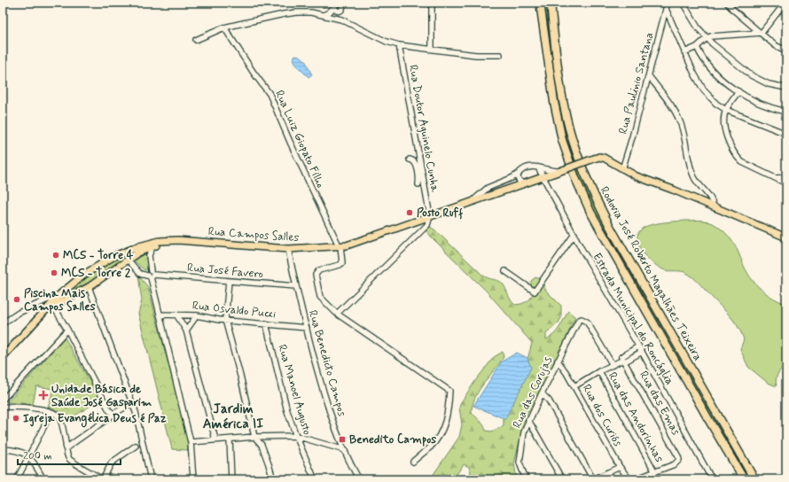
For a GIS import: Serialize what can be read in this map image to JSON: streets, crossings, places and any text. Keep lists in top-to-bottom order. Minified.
{"streets":{"highway":["Rodovia José Roberto Magalhães Teixeira"],"main road":["Rua Campos Salles"],"street":["Rua Paulinio Santana","Rua Doutor Aguinelo Cunha","Rua Luiz Giopato Filho","Rua José Favero","Rua Osvaldo Pucci","Estrada Municipal do Roncáglia","Rua Benedicto Campos","Rua Manoel Augusto","Rua das Corujas","Rua das Emas","Rua dos Curiós","Rua das Andorinhas"]},"crossings":[["Rua Paulinio Santana","Rua Campos Salles"],["Rua Doutor Aguinelo Cunha","Rua Campos Salles"],["Rua Luiz Giopato Filho","Rua Campos Salles"],["Rua Campos Salles","Estrada Municipal do Roncáglia"],["Rua Campos Salles","Rua Benedicto Campos"],["Rua José Favero","Rua Benedicto Campos"],["Rua Osvaldo Pucci","Rua Benedicto Campos"],["Rua Osvaldo Pucci","Rua Manoel Augusto"],["Rua das Corujas","Rua dos Curiós"],["Rua das Emas","Rua das Andorinhas"]],"districts":["Jardim América II"],"places":{"other":["Posto Ruff","MCS - Torre 4","MCS - Torre 2","Piscina Mais Campos Salles","Igreja Evangélica Deus é Paz"],"health":["Unidade Básica de Saúde José Gasparim"],"transit":["Benedito Campos"]},"scale_bar":"200 m"}
